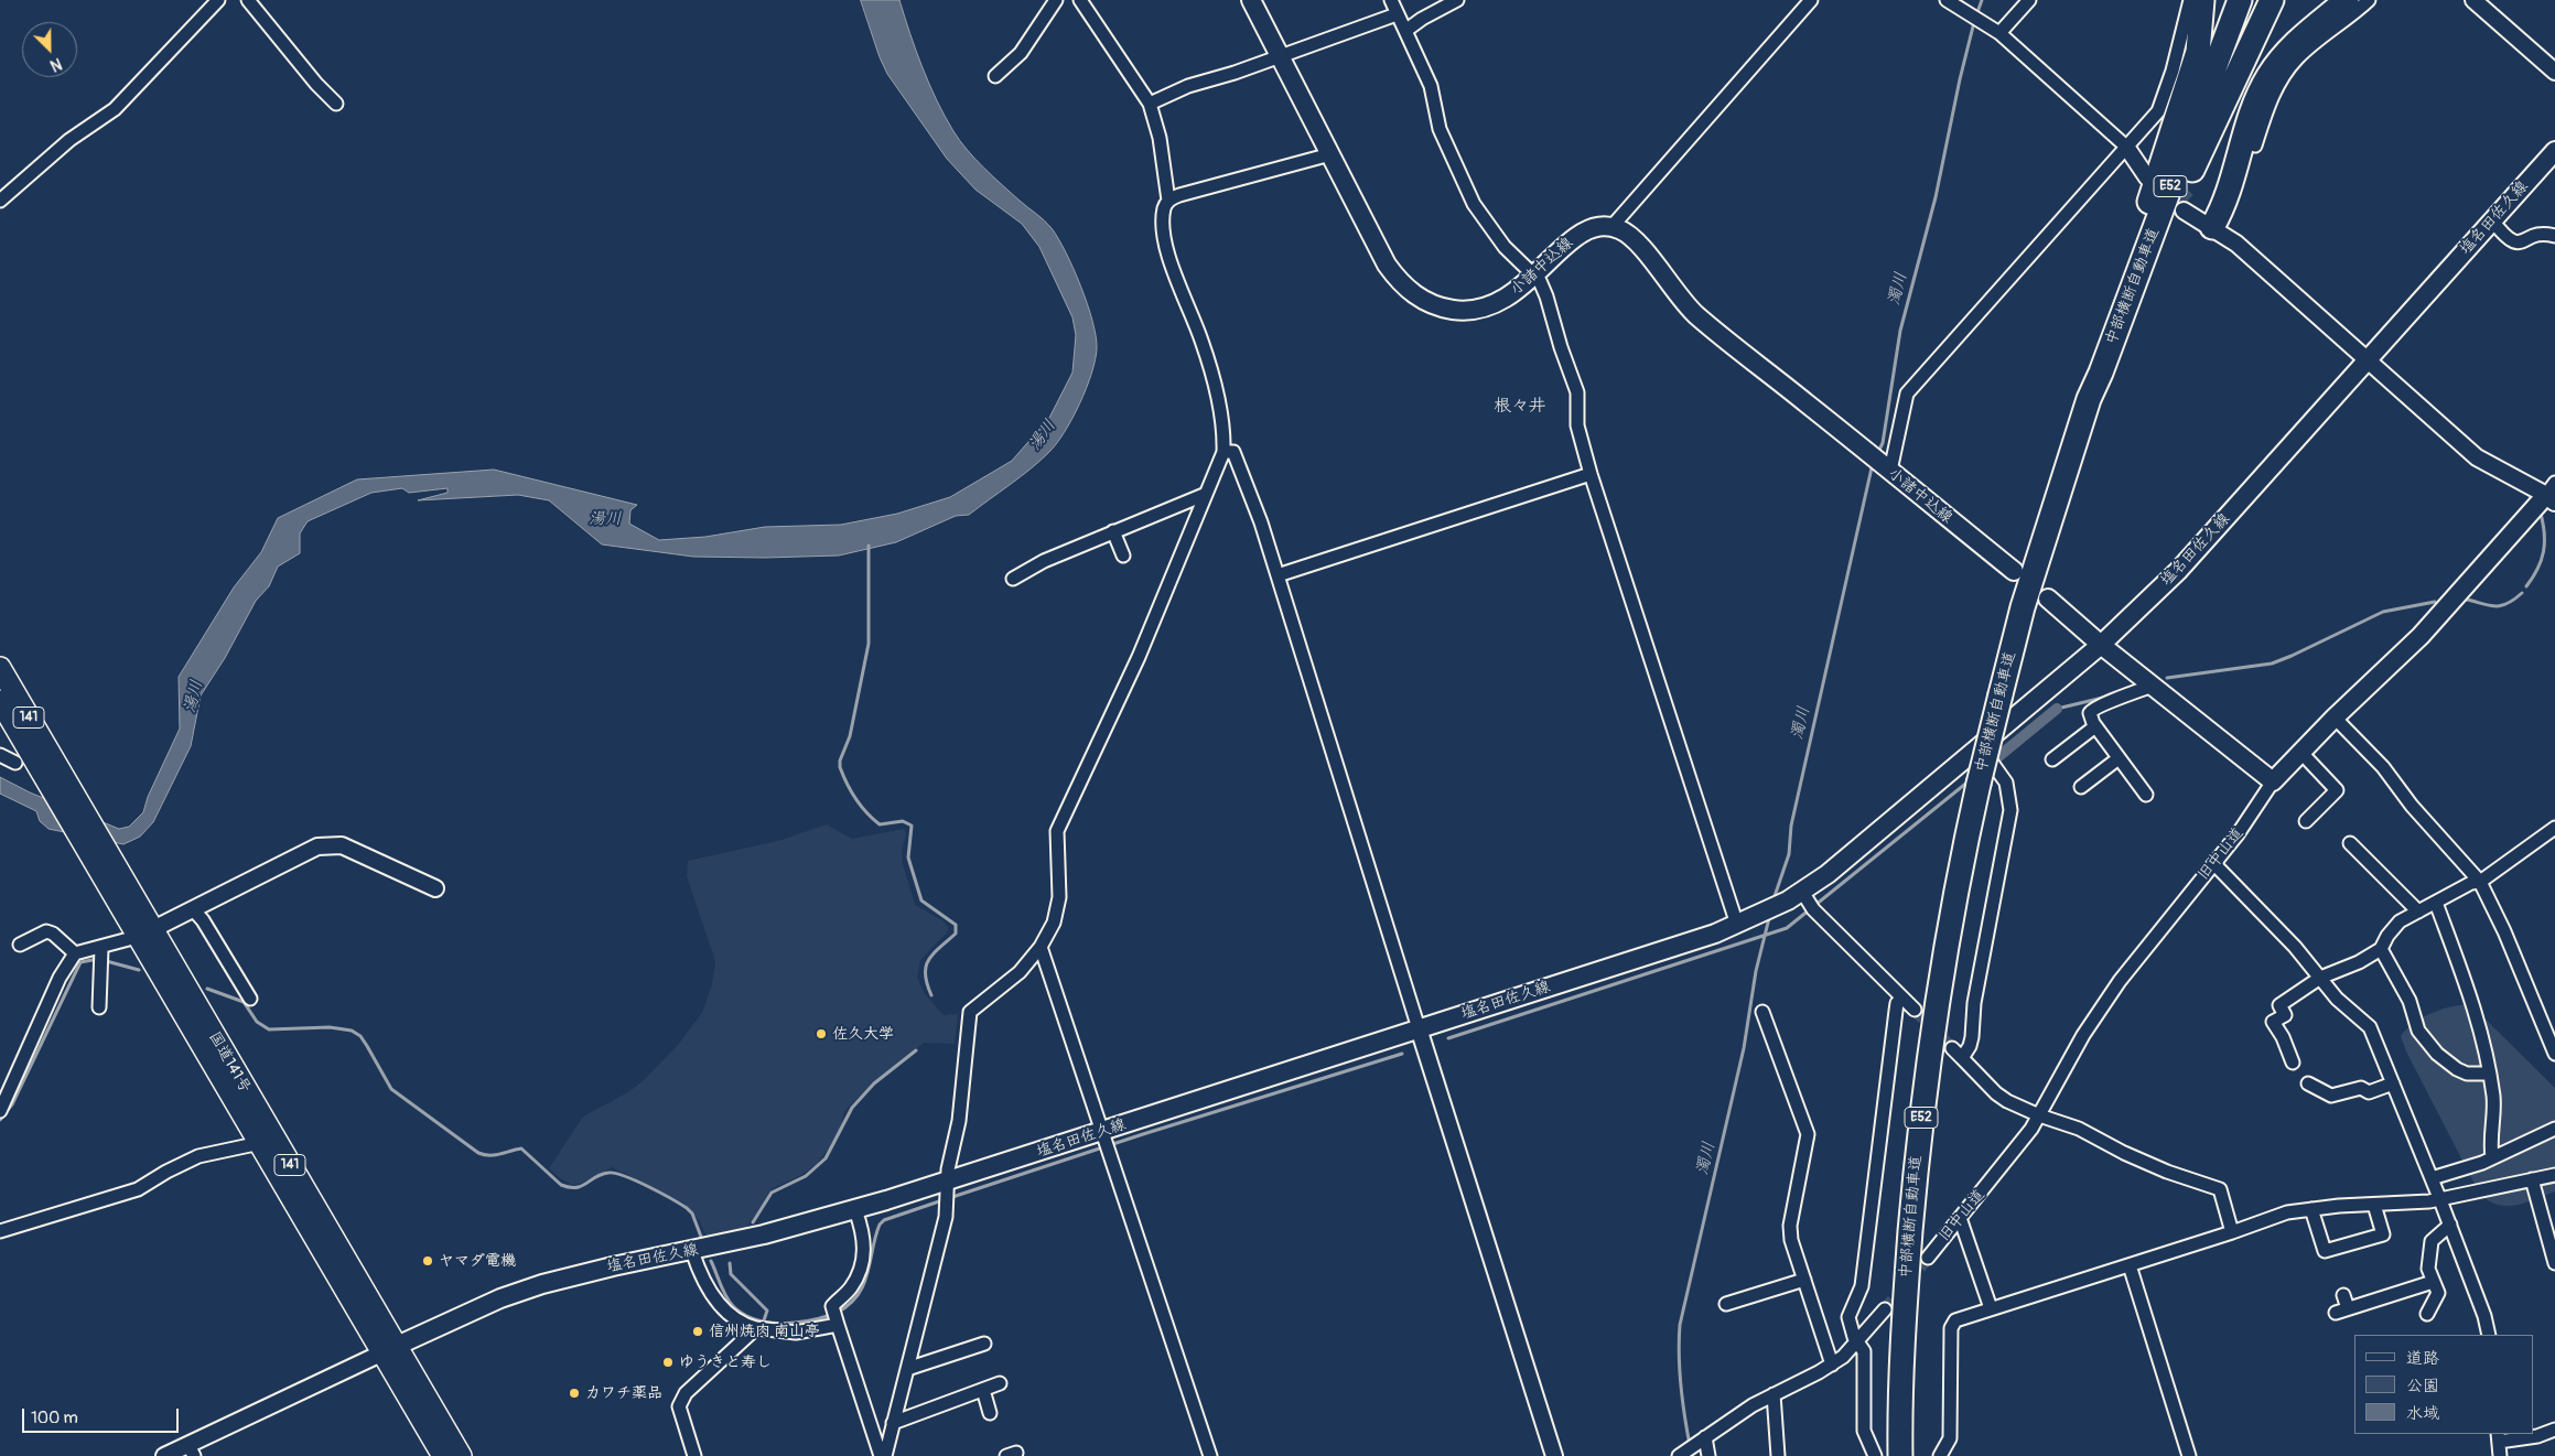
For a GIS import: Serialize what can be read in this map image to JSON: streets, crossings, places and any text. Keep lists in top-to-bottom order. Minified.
{"streets":{"highway":["E52","中部横断自動車道","141","国道141号"],"main road":["塩名田佐久線","小諸中込線","旧中山道"]},"crossings":[["塩名田佐久線","国道141号"]],"districts":["根々井"],"water":["濁川","湯川"],"places":["佐久大学","ヤマダ電機","信州焼肉 南山亭","ゆうきと寿し","カワチ薬品"],"legend":["道路","公園","水域"],"scale_bar":"100 m","north":"bottom right"}
